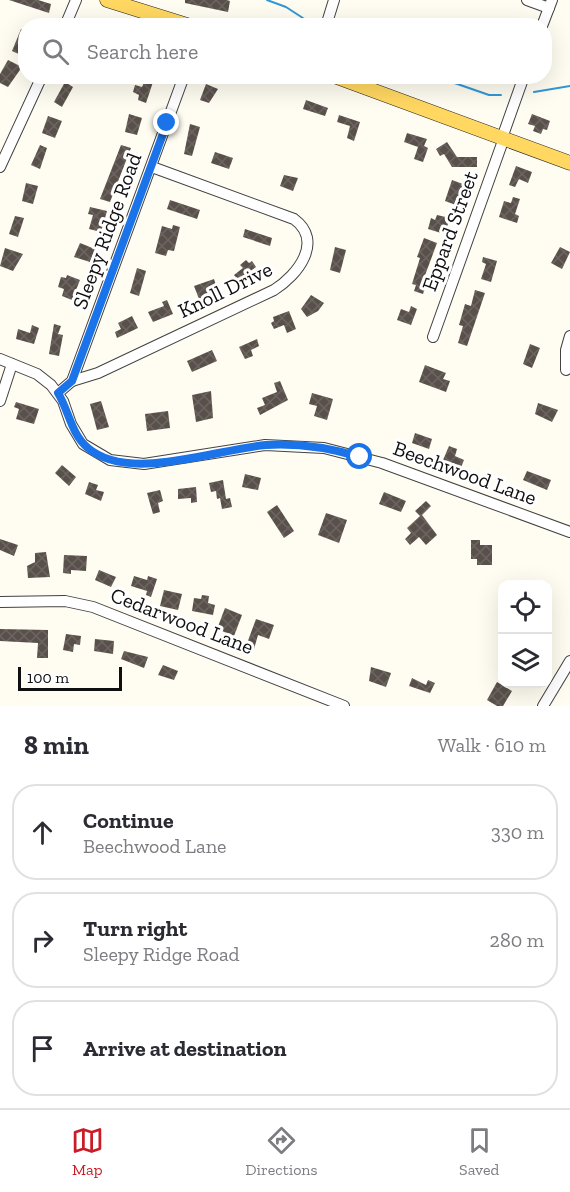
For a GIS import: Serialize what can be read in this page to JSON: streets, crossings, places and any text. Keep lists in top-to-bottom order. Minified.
{"streets":{"street":["Sleepy Ridge Road","Eppard Street","Knoll Drive","Beechwood Lane","Cedarwood Lane"]},"crossings":[["Sleepy Ridge Road","Knoll Drive"],["Sleepy Ridge Road","Beechwood Lane"]],"scale_bar":"100 m","page":{"search":"Search here","scale":"100 m","heading":["8 min","Walk · 610 m"],"list":[["Continue","Beechwood Lane","330 m"],["Turn right","Sleepy Ridge Road","280 m"],"Arrive at destination"],"nav":["Map","Directions","Saved"]}}
